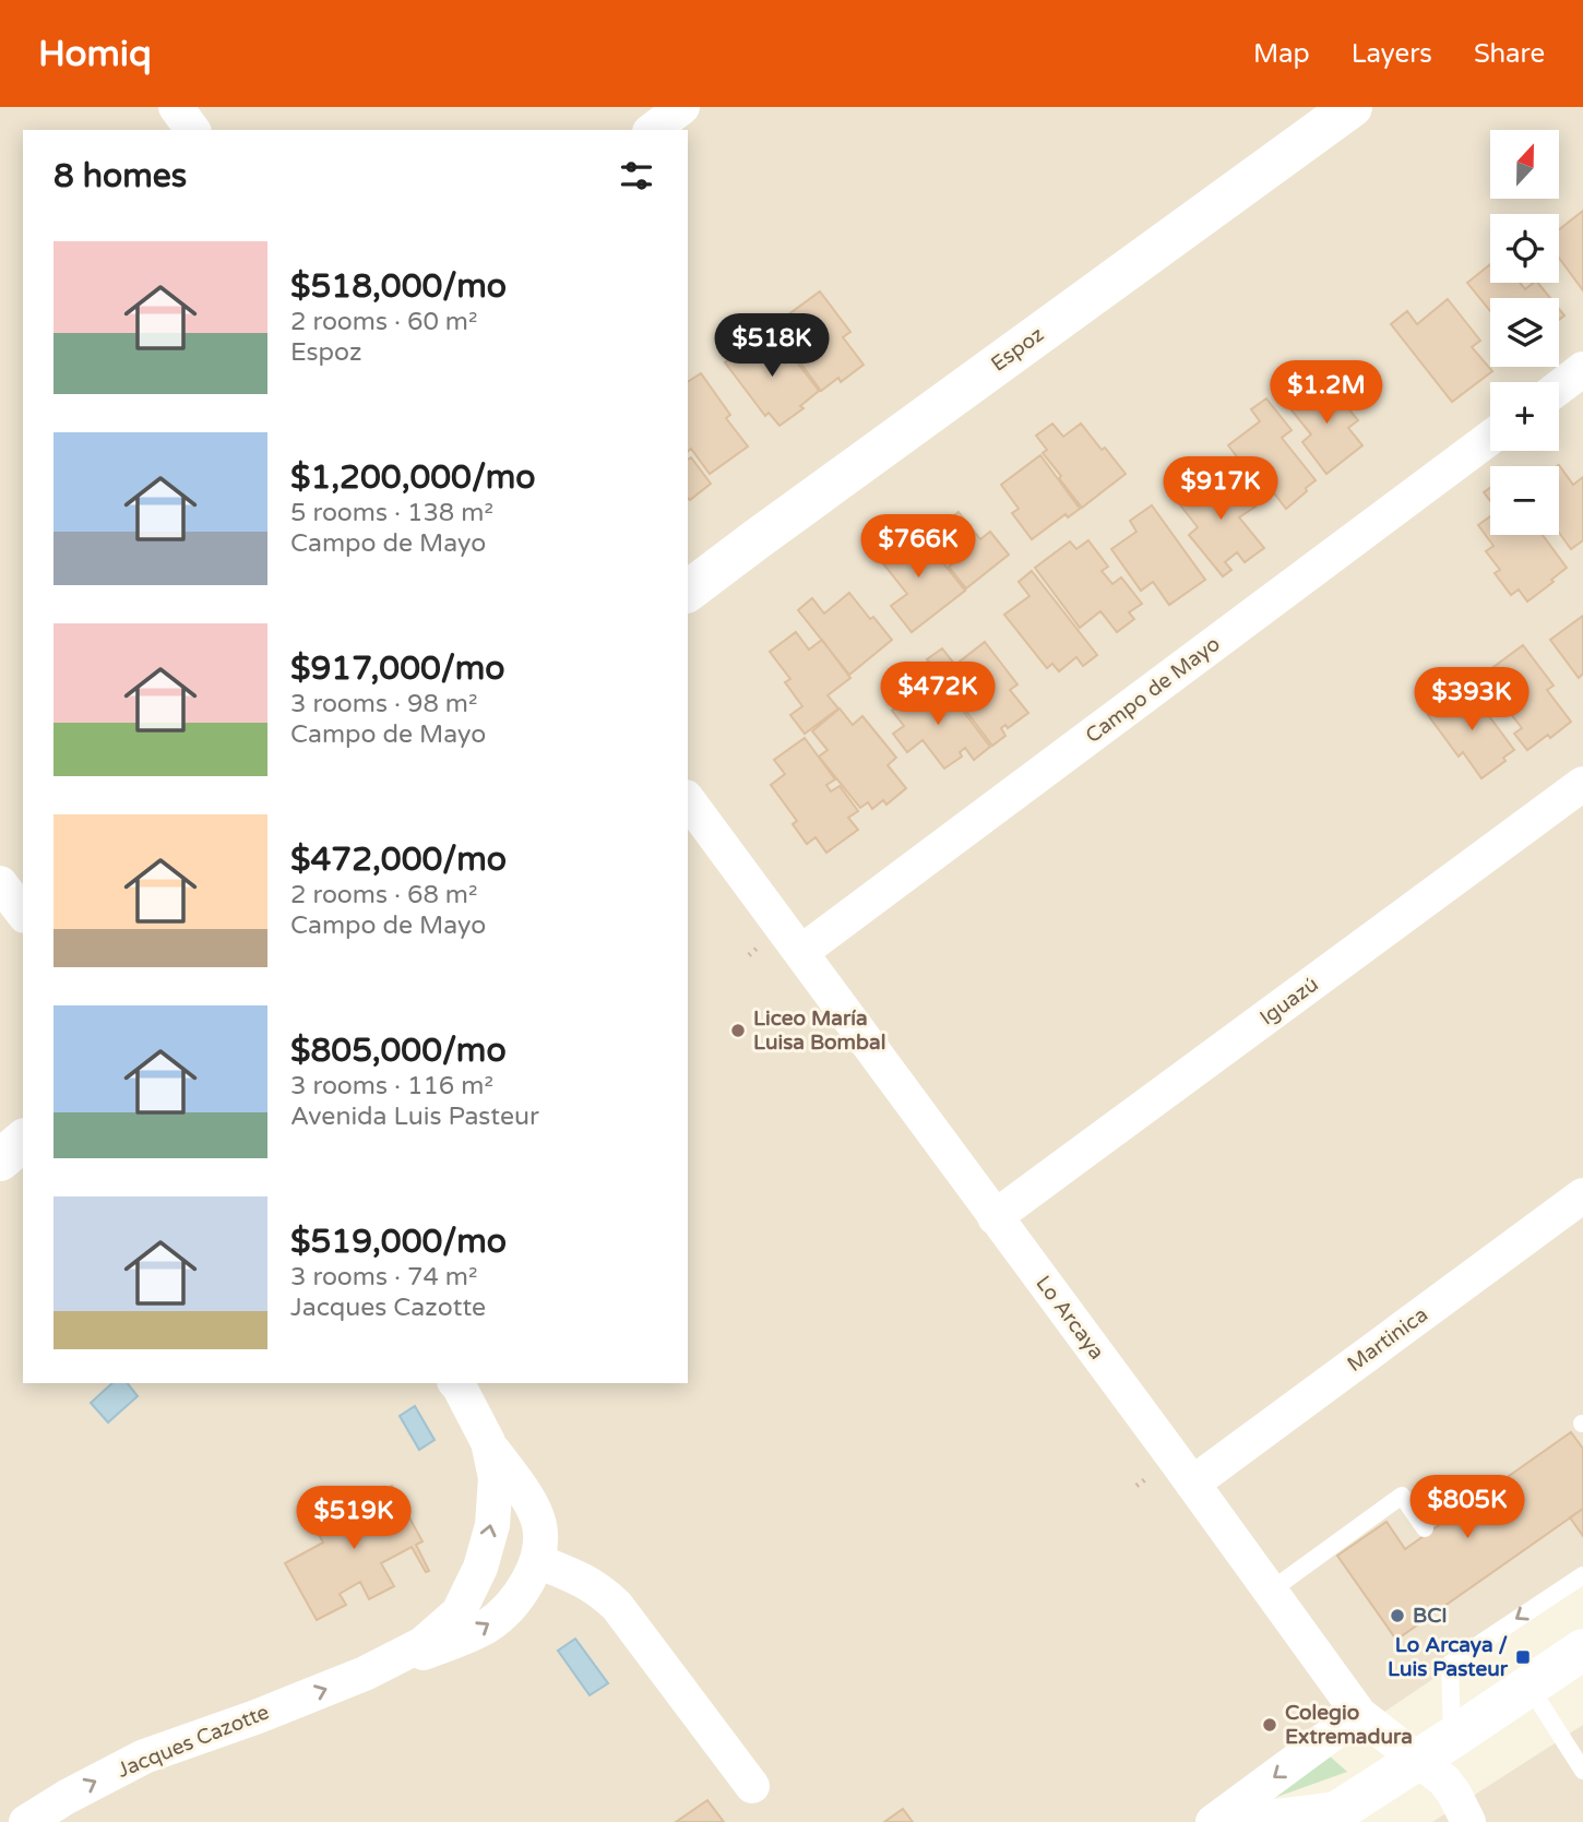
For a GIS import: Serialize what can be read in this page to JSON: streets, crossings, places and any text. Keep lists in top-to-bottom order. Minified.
{"streets":{"street":["Espoz","Campo de Mayo","Iguazú","Lo Arcaya","Martinica","Jacques Cazotte"]},"crossings":[["Campo de Mayo","Lo Arcaya"],["Iguazú","Lo Arcaya"],["Lo Arcaya","Martinica"]],"one_way":["Jacques Cazotte"],"places":{"other":["Liceo María Luisa Bombal","BCI","Colegio Extremadura"],"transit":["Lo Arcaya / Luis Pasteur"]},"north":"top","page":{"header":"Homiq","nav":["Map","Layers","Share"],"map_buttons":["+","−"],"heading":"8 homes","list":[{"name":"$518,000/mo","note":"2 rooms · 60 m² · Espoz"},{"name":"$1,200,000/mo","note":"5 rooms · 138 m² · Campo de Mayo"},{"name":"$917,000/mo","note":"3 rooms · 98 m² · Campo de Mayo"},{"name":"$472,000/mo","note":"2 rooms · 68 m² · Campo de Mayo"},{"name":"$805,000/mo","note":"3 rooms · 116 m² · Avenida Luis Pasteur"},{"name":"$519,000/mo","note":"3 rooms · 74 m² · Jacques Cazotte"}],"price":["$518K","$1.2M","$917K","$766K","$472K","$393K","$805K","$519K"]}}
